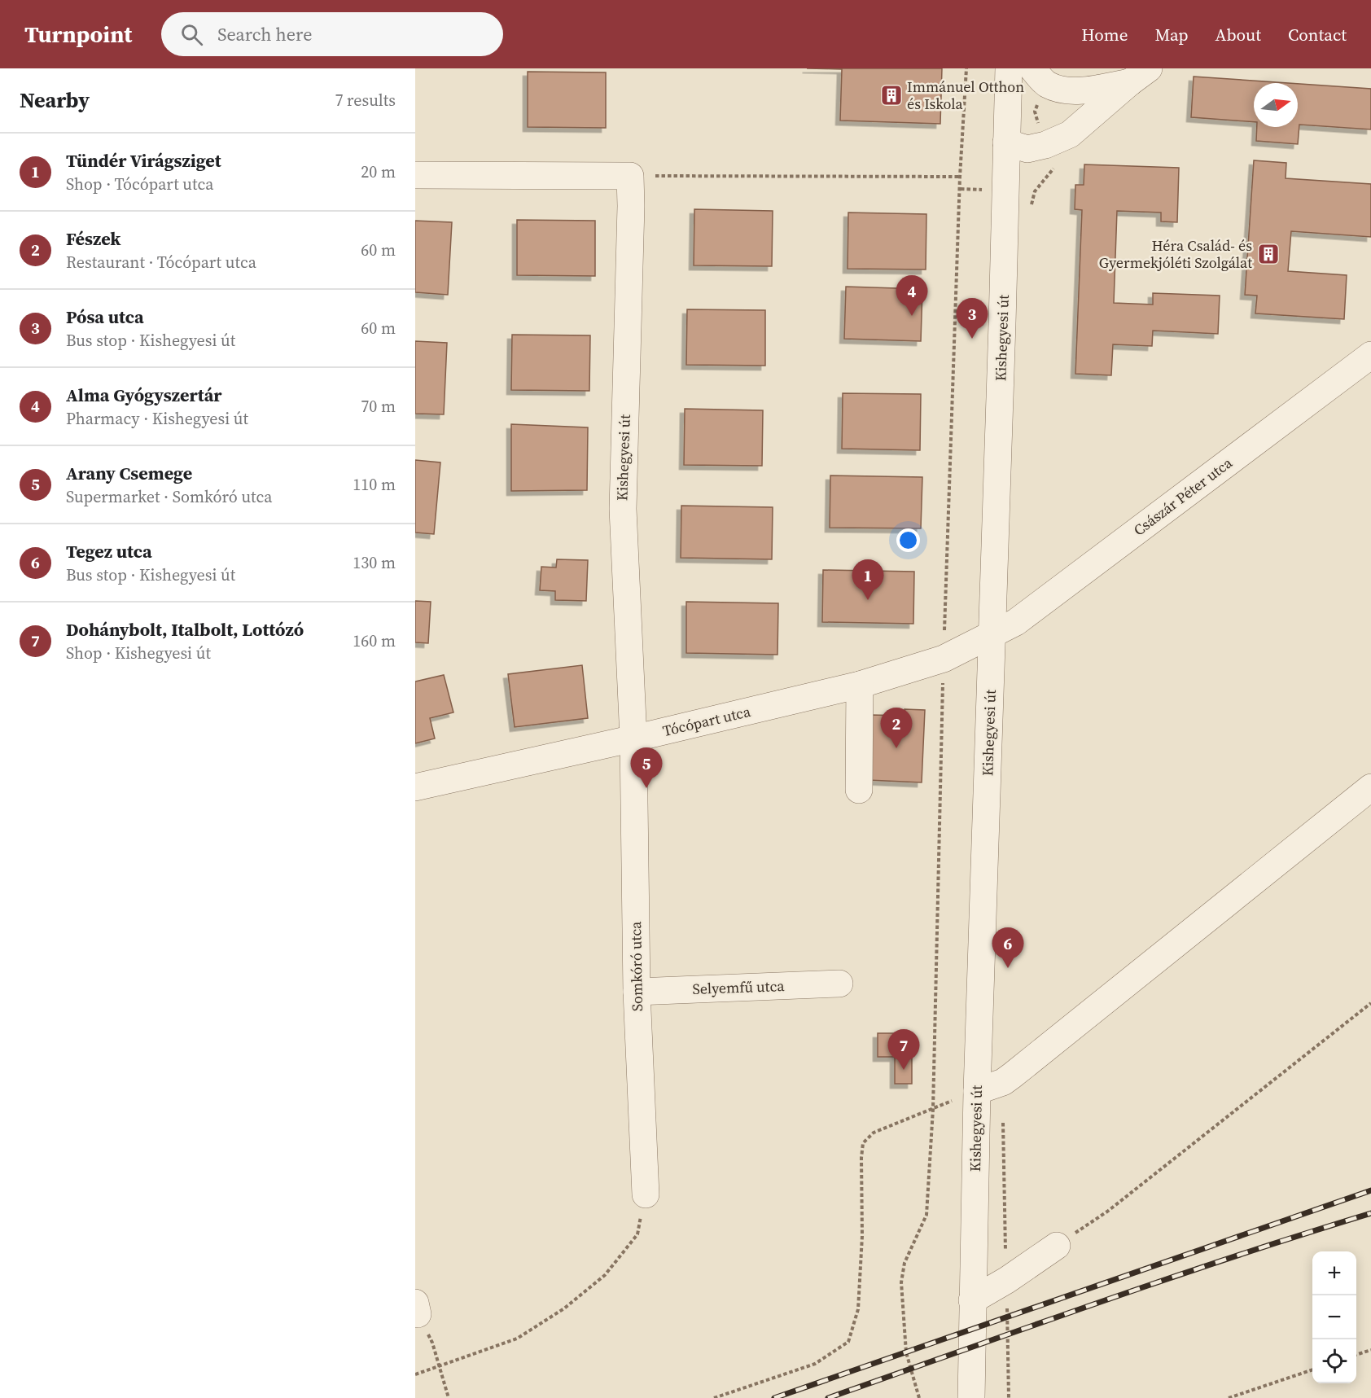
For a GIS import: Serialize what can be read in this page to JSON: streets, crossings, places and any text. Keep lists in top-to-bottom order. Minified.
{"streets":{"street":["Kishegyesi út","Császár Péter utca","Tócópart utca","Somkóró utca","Selyemfű utca"]},"crossings":[["Kishegyesi út","Császár Péter utca"],["Kishegyesi út","Tócópart utca"],["Kishegyesi út","Somkóró utca"],["Császár Péter utca","Tócópart utca"],["Tócópart utca","Somkóró utca"],["Somkóró utca","Selyemfű utca"]],"places":{"building":["Immánuel Otthon és Iskola","Héra Család- és Gyermekjóléti Szolgálat"]},"north":"right","page":{"header":"Turnpoint","search":"Search here","nav":["Home","Map","About","Contact"],"heading":["Nearby","7 results"],"list":[{"mark":"1","name":"Tündér Virágsziget","note":"Shop · Tócópart utca","value":"20 m"},{"mark":"2","name":"Fészek","note":"Restaurant · Tócópart utca","value":"60 m"},{"mark":"3","name":"Pósa utca","note":"Bus stop · Kishegyesi út","value":"60 m"},{"mark":"4","name":"Alma Gyógyszertár","note":"Pharmacy · Kishegyesi út","value":"70 m"},{"mark":"5","name":"Arany Csemege","note":"Supermarket · Somkóró utca","value":"110 m"},{"mark":"6","name":"Tegez utca","note":"Bus stop · Kishegyesi út","value":"130 m"},{"mark":"7","name":"Dohánybolt, Italbolt, Lottózó","note":"Shop · Kishegyesi út","value":"160 m"}],"pins":["4","3","1","2","5","6","7"],"map_buttons":["+","−"]}}
